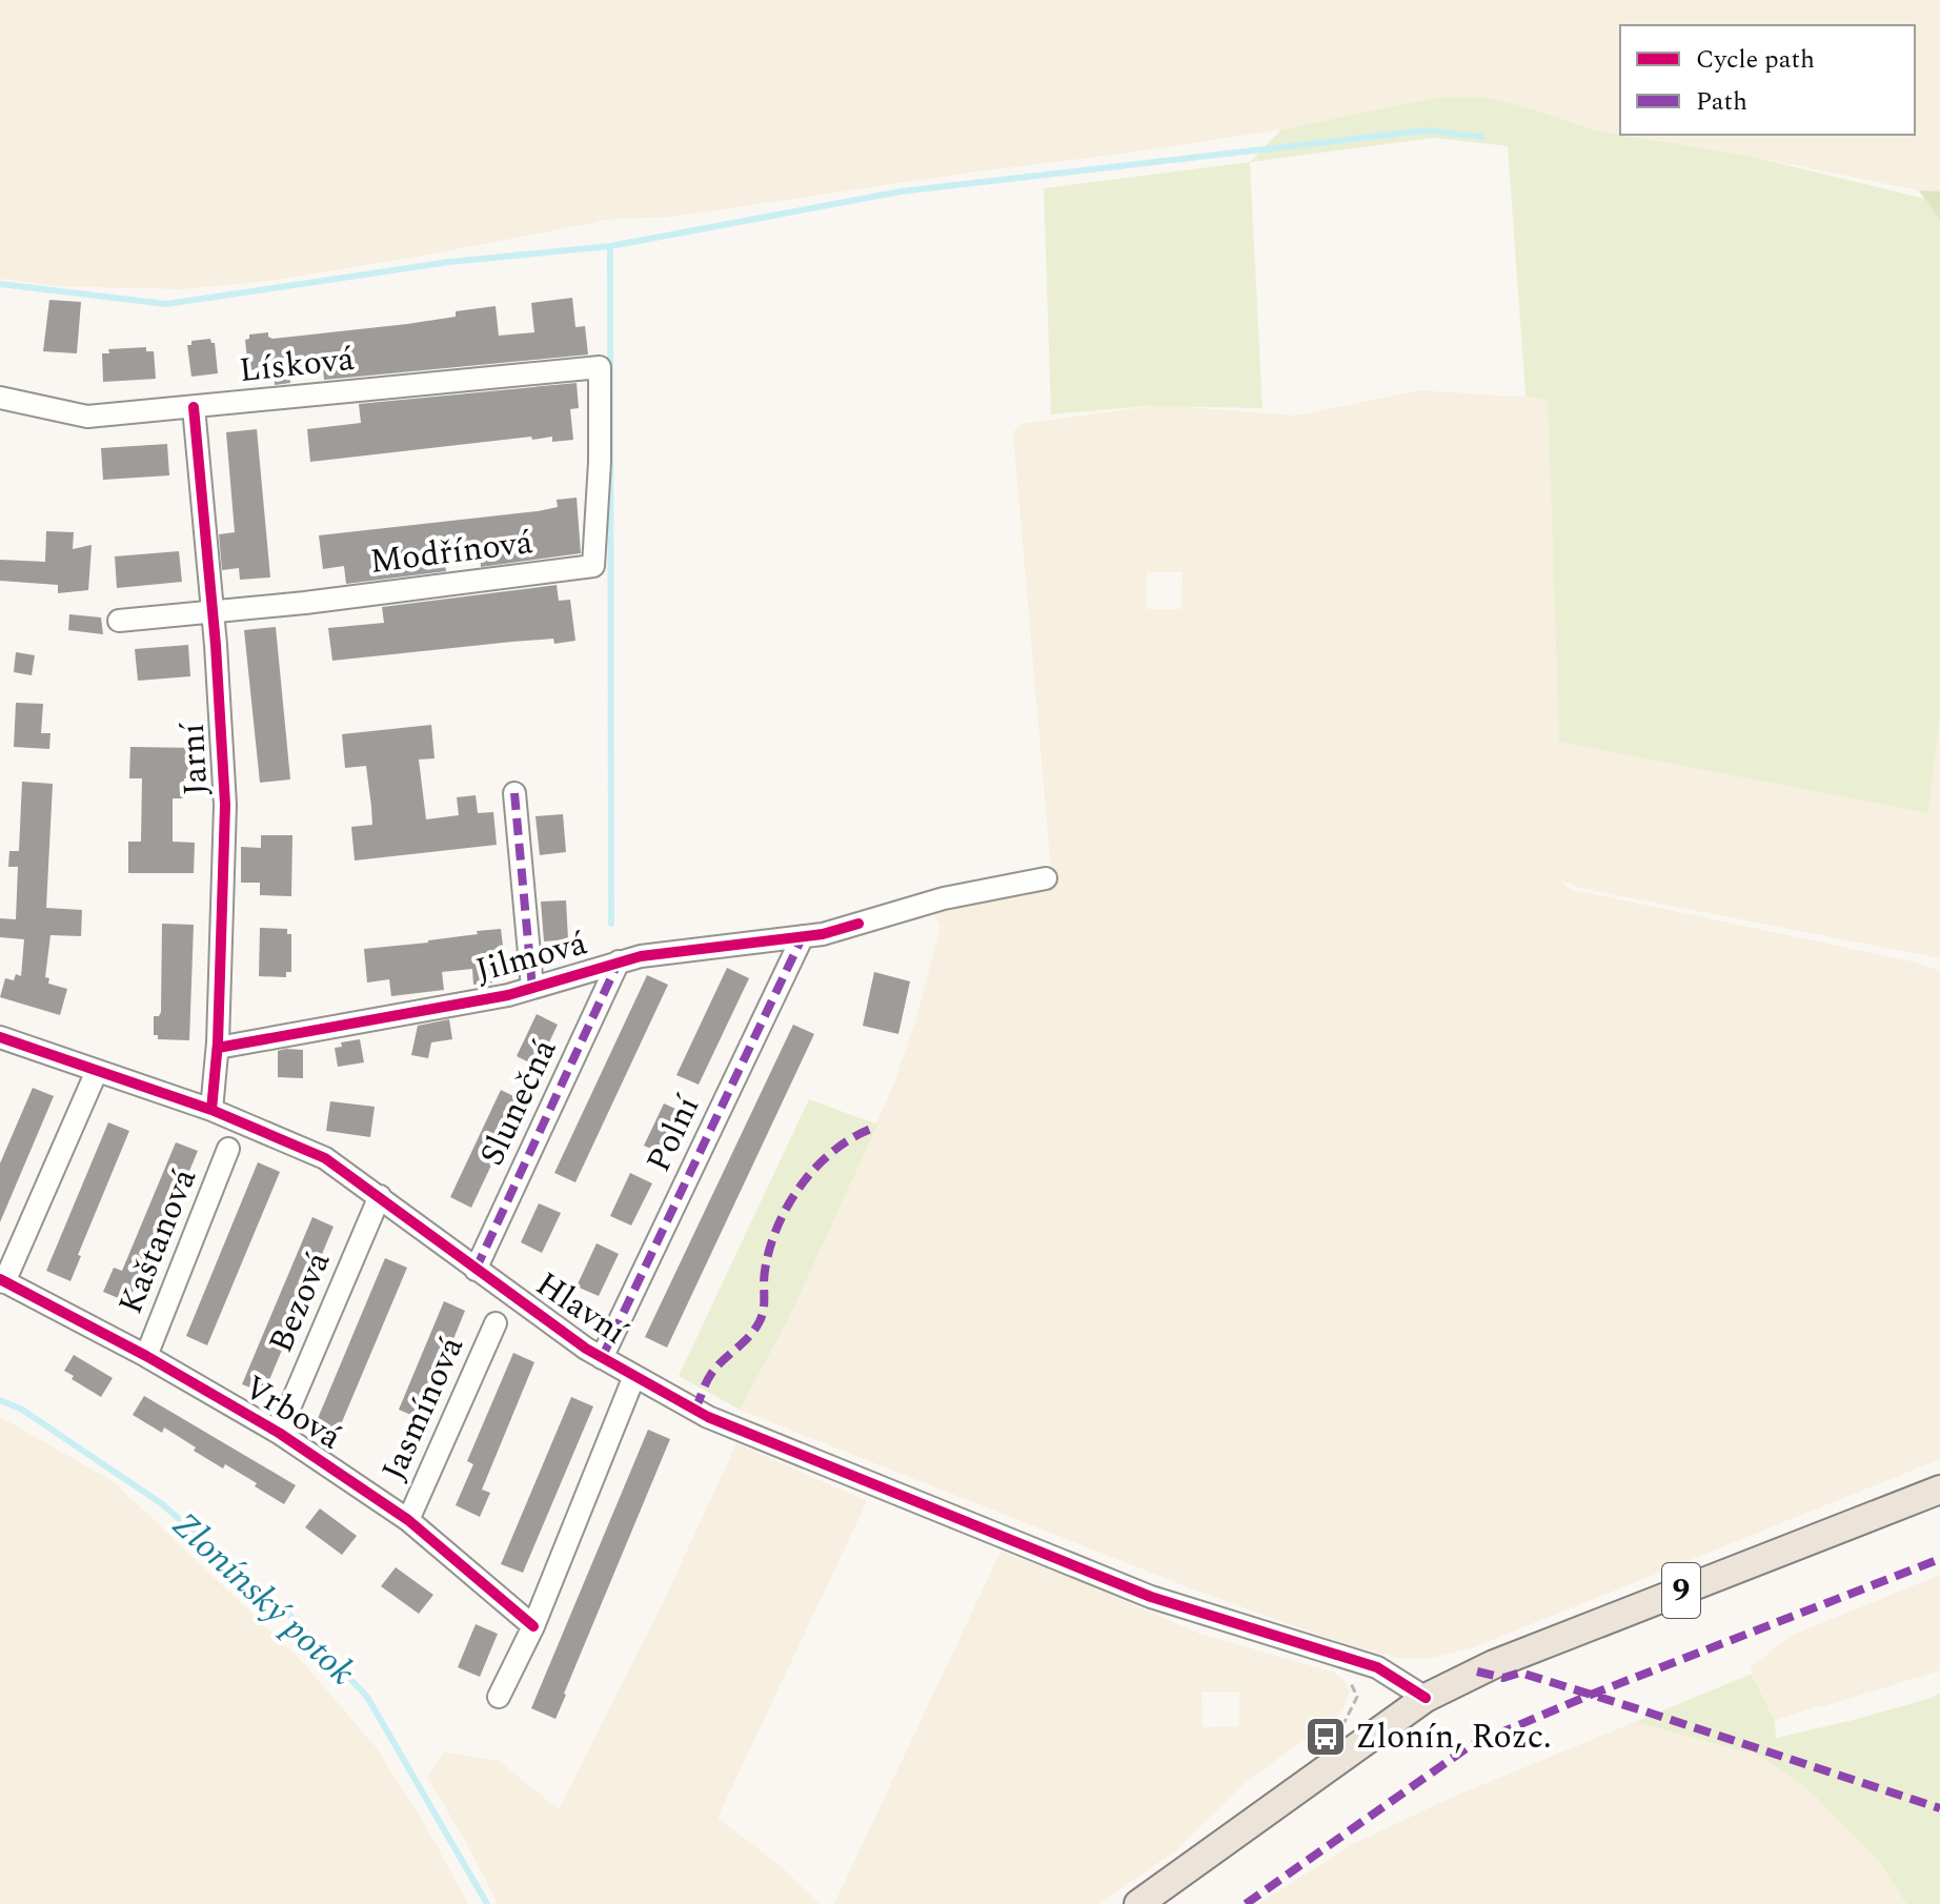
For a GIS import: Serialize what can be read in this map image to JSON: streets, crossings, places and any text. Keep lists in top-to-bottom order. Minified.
{"streets":{"main road":["9"],"street":["Lísková","Modřínová","Jarní","Jilmová","Slunečná","Polní","Kaštanová","Bezová","Hlavní","Jasmínová","Vrbová"]},"crossings":[["Lísková","Modřínová"],["Lísková","Jarní"],["Modřínová","Jarní"],["Jarní","Jilmová"],["Jarní","Hlavní"],["Jilmová","Slunečná"],["Jilmová","Polní"],["Slunečná","Hlavní"],["Polní","Hlavní"],["Kaštanová","Vrbová"],["Bezová","Hlavní"],["Bezová","Vrbová"],["Hlavní","9"],["Jasmínová","Vrbová"]],"water":["Zlonínský potok"],"places":{"bus stop":["Zlonín, Rozc."]},"legend":["Cycle path","Path"]}
